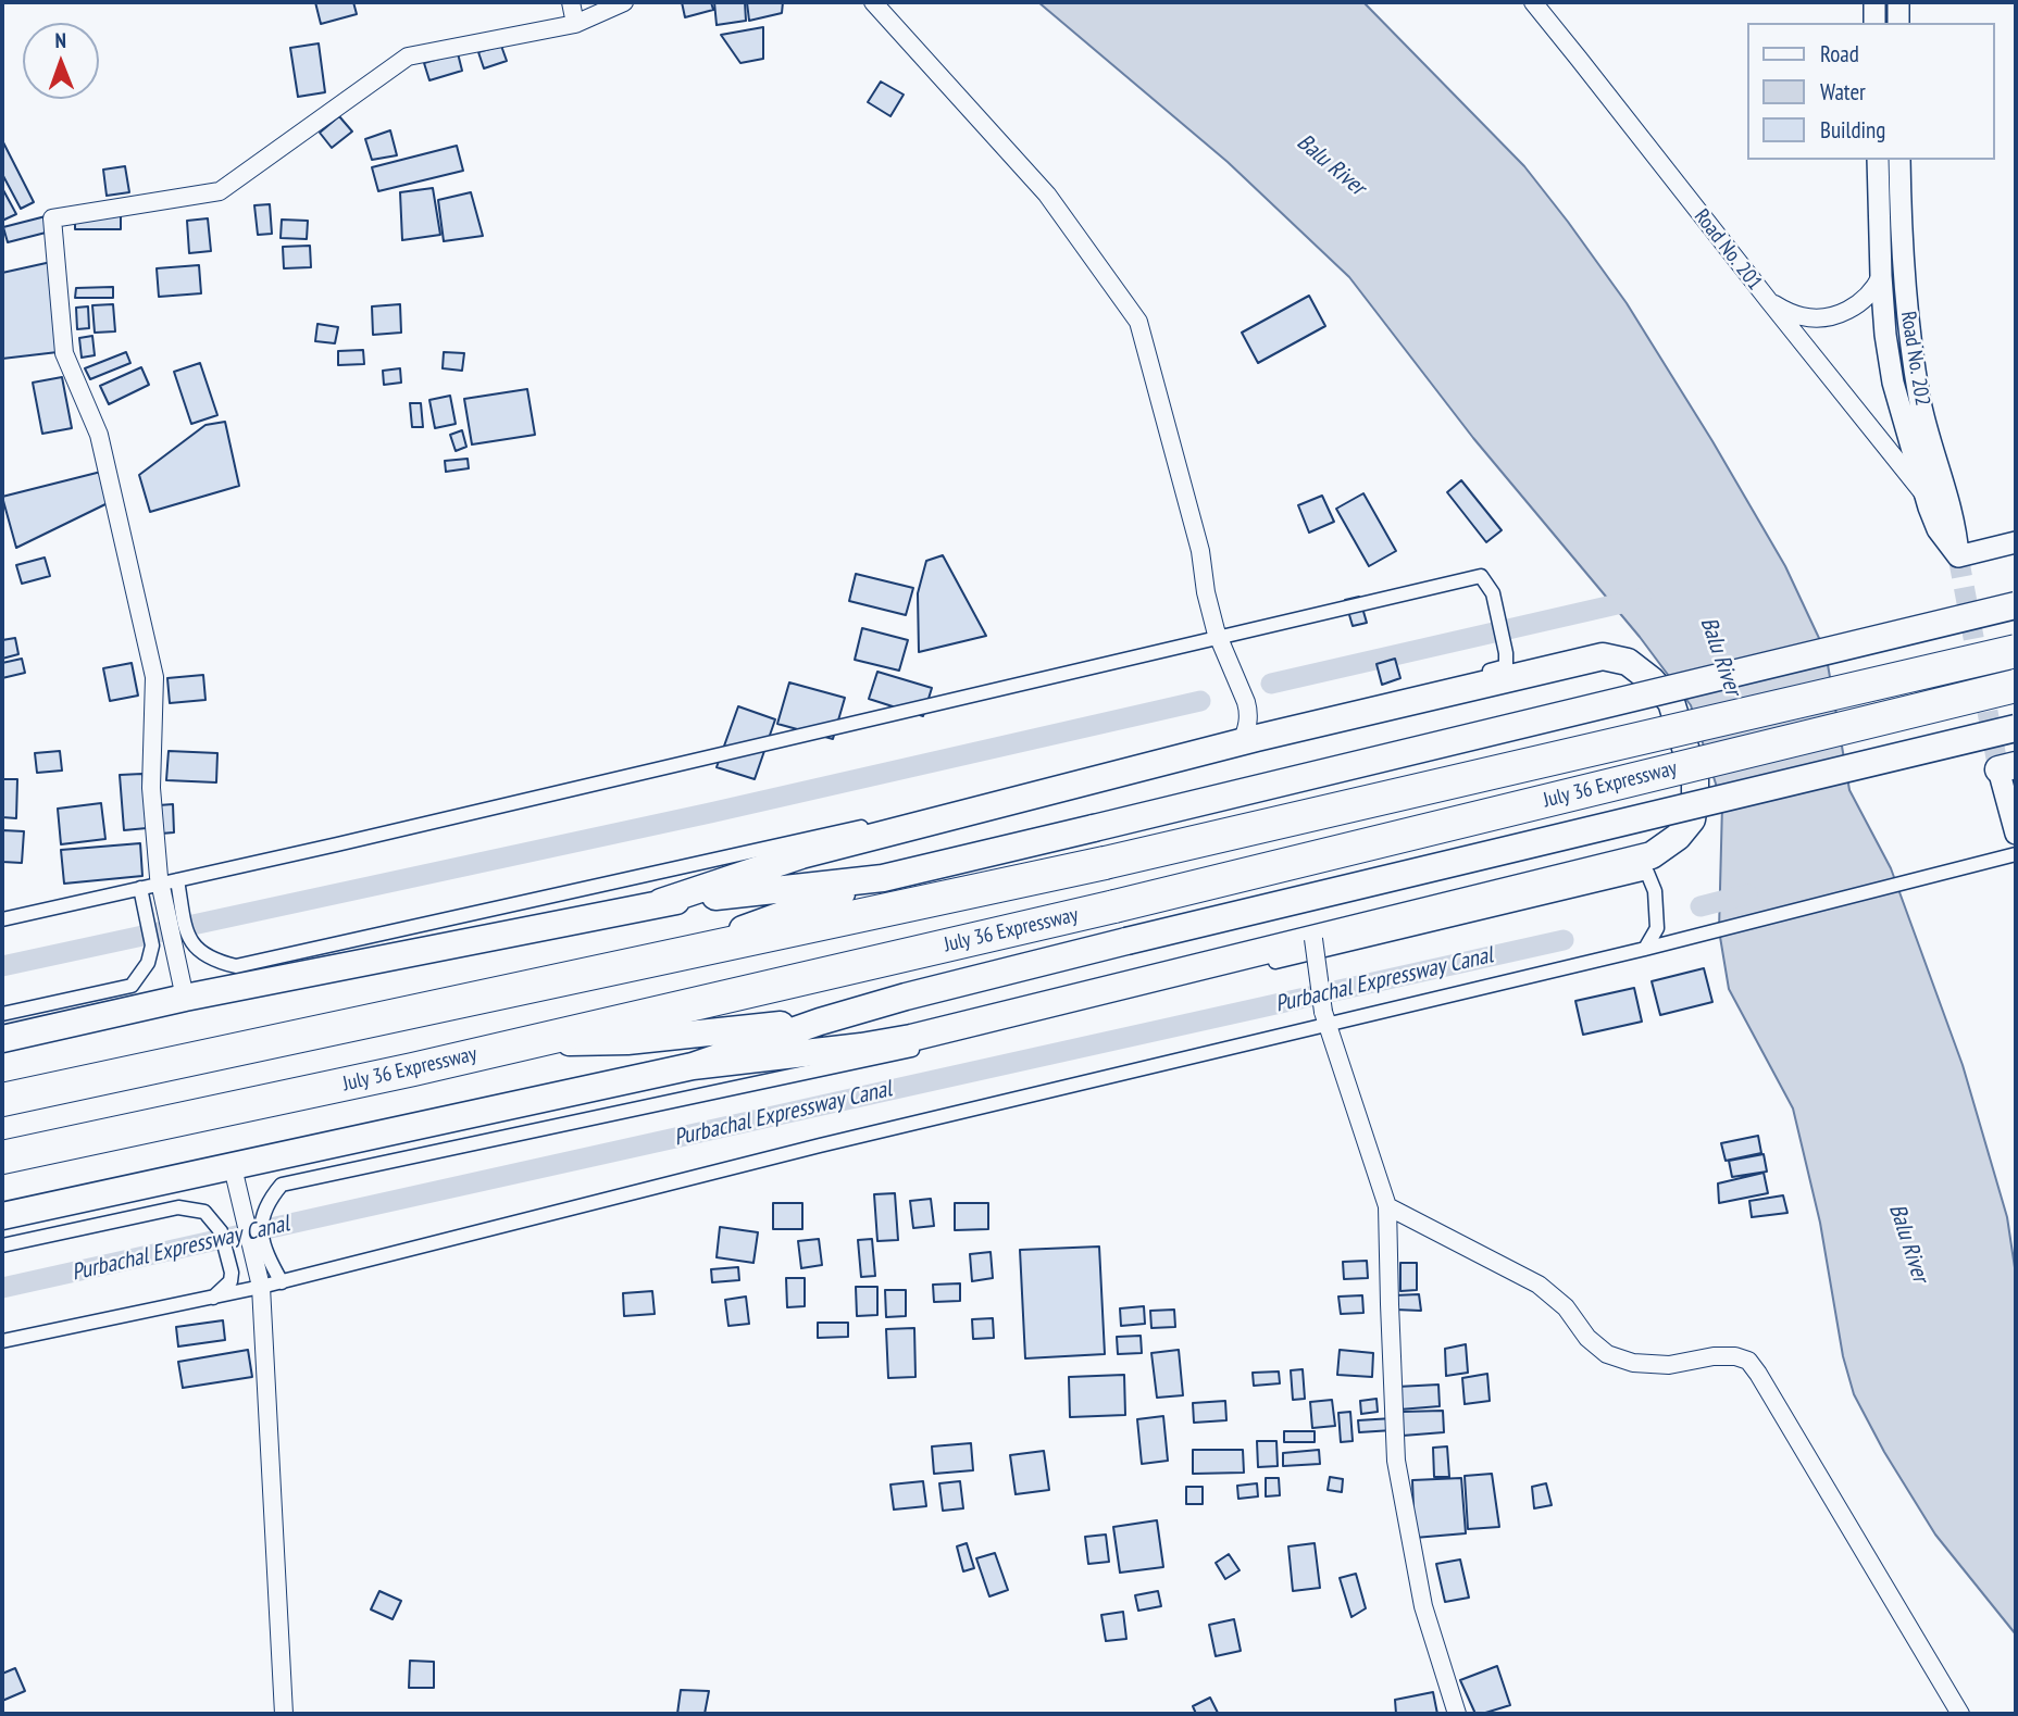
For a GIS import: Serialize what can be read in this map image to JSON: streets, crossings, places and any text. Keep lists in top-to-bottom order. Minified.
{"streets":{"highway":["July 36 Expressway"],"street":["Road No. 201","Road No. 202"]},"crossings":[["Road No. 201","Road No. 202"]],"water":["Balu River","Purbachal Expressway Canal"],"legend":["Road","Water","Building"],"north":"top"}
